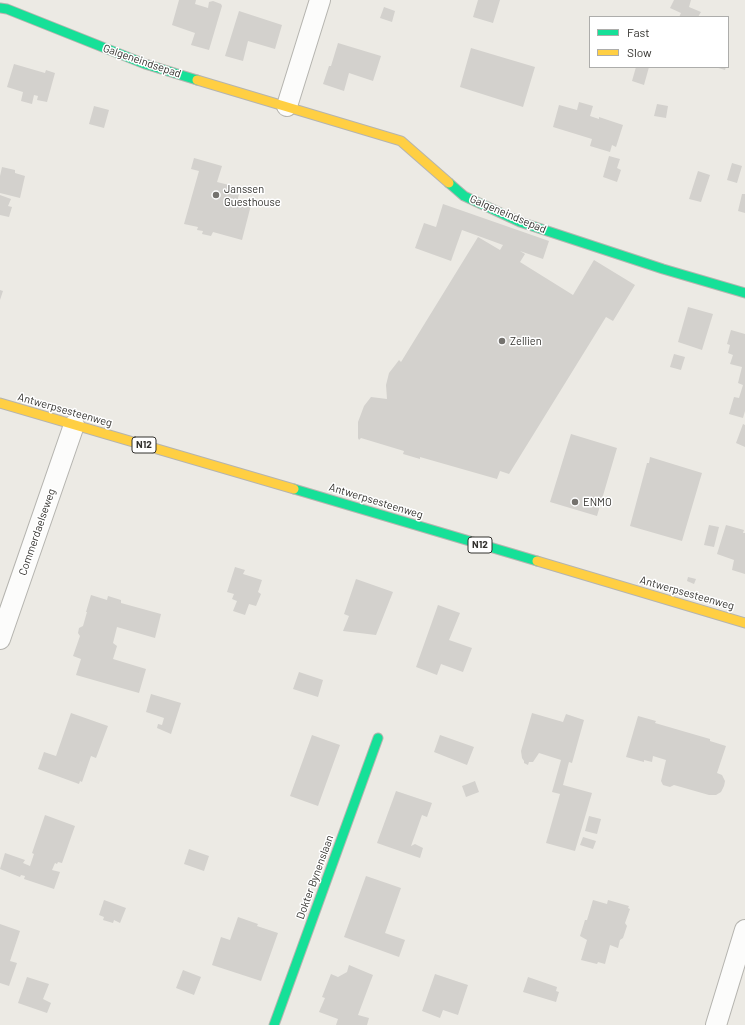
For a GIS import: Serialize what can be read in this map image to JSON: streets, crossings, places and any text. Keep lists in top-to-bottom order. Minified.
{"streets":{"street":["Galgeneindsepad","Antwerpsesteenweg","N12","Commerdaelseweg","Dokter Bynenslaan"]},"crossings":[["Antwerpsesteenweg","Commerdaelseweg"]],"places":["Janssen Guesthouse","Zellien","ENMO"],"legend":["Fast","Slow"]}
